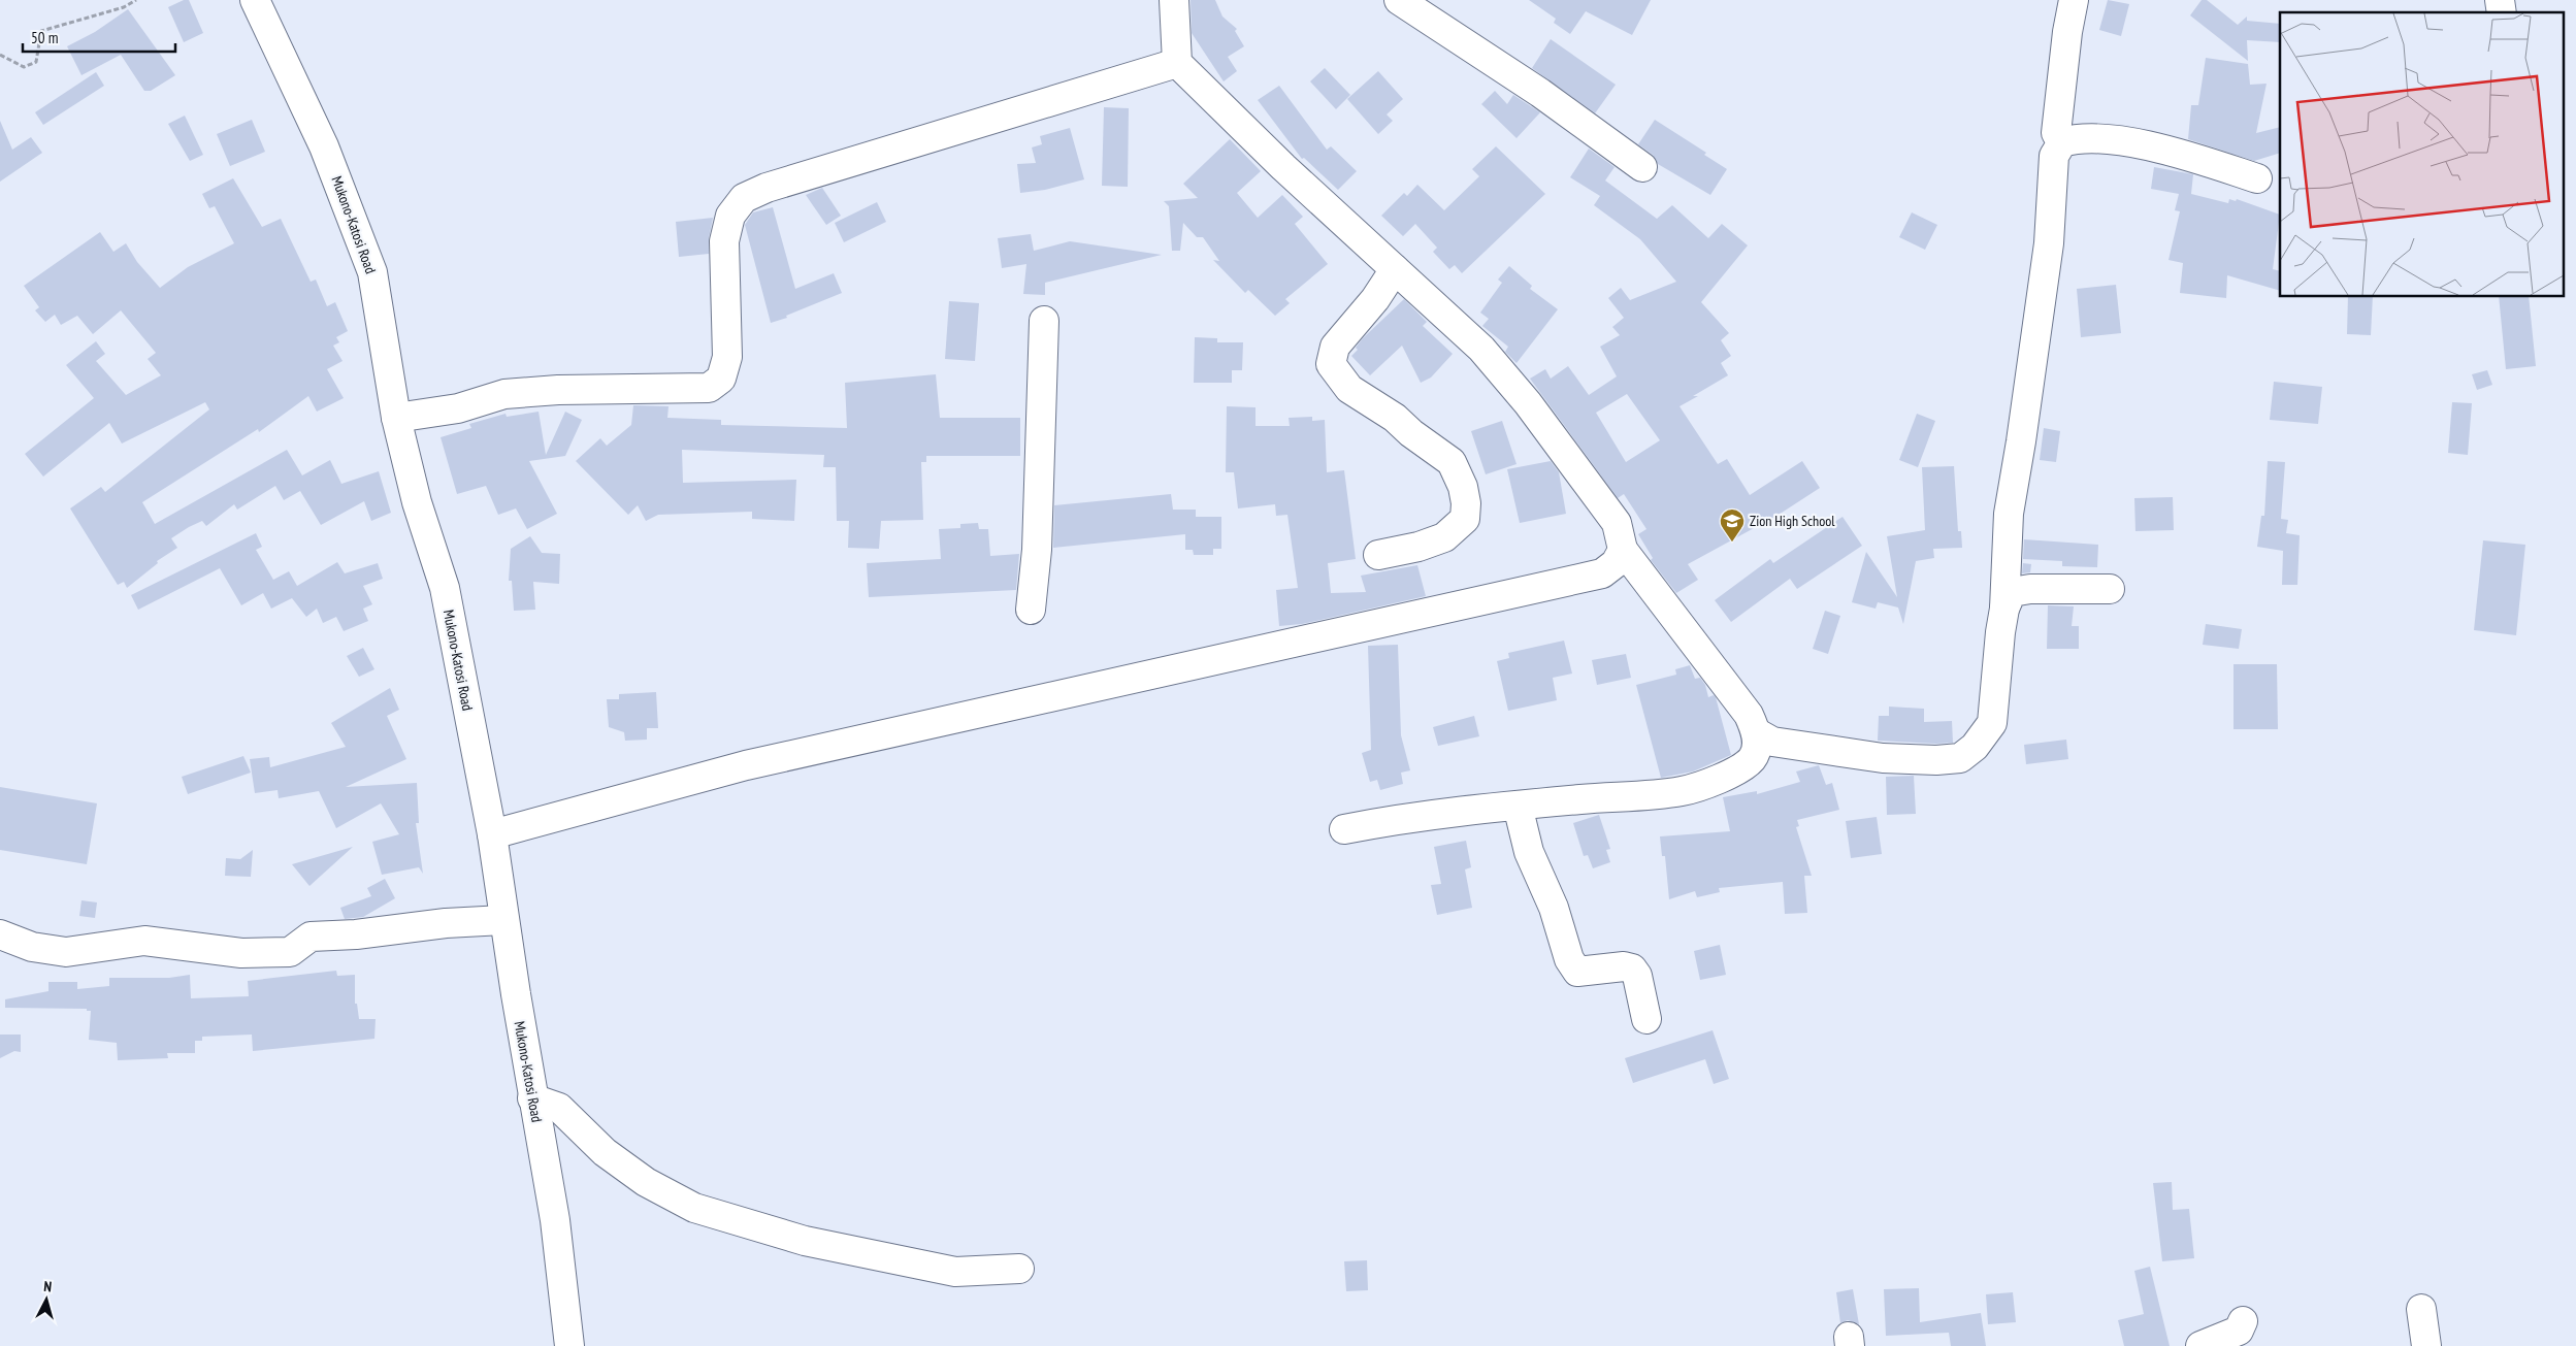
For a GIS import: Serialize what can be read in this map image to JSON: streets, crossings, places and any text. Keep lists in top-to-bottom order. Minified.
{"streets":{"street":["Mukono-Katosi Road"]},"places":{"school or university":["Zion High School"]},"scale_bar":"50 m","north":"top"}
